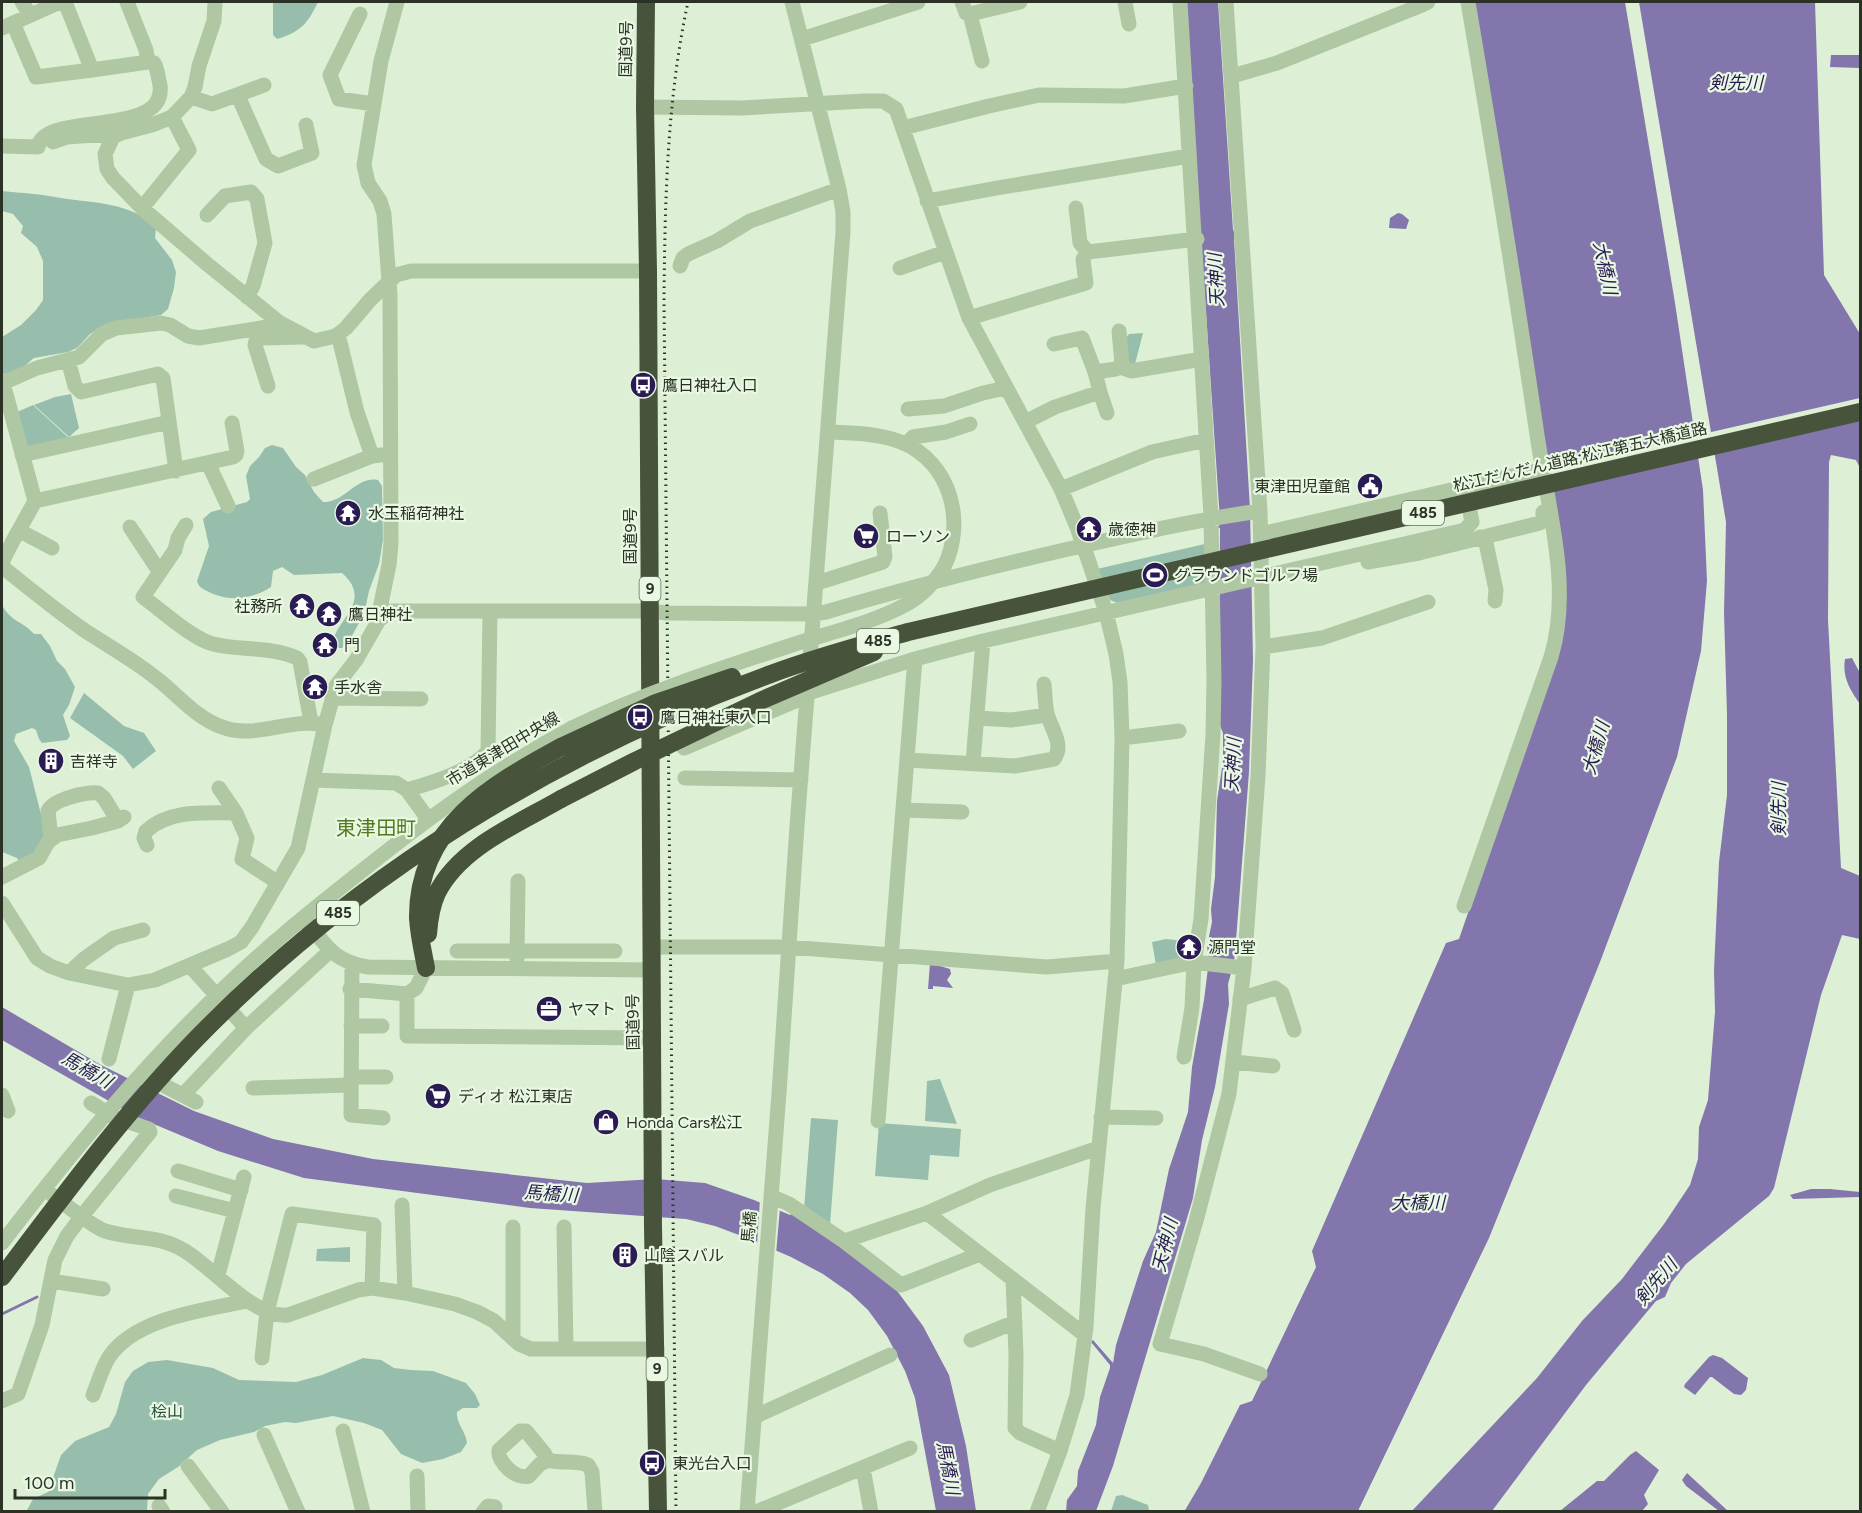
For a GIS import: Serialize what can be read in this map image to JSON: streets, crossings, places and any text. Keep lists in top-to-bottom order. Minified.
{"streets":{"highway":["国道9号","松江だんだん道路;松江第五大橋道路","485","9"],"street":["市道東津田中央線","馬橋"]},"crossings":[["国道9号","9"],["市道東津田中央線","馬橋"]],"districts":["東津田町"],"water":["剣先川","大橋川","天神川","馬橋川"],"parks":["桧山"],"places":{"bus stop":["鷹日神社入口","鷹日神社東入口","東光台入口"],"public building":["東津田児童館"],"temple":["水玉稲荷神社","歳徳神","社務所","鷹日神社","門","手水舎","源門堂"],"supermarket":["ローソン","ディオ 松江東店"],"sports":["グラウンドゴルフ場"],"building":["吉祥寺","山陰スバル"],"office":["ヤマト"],"shop":["Honda Cars松江"]},"scale_bar":"100 m"}
